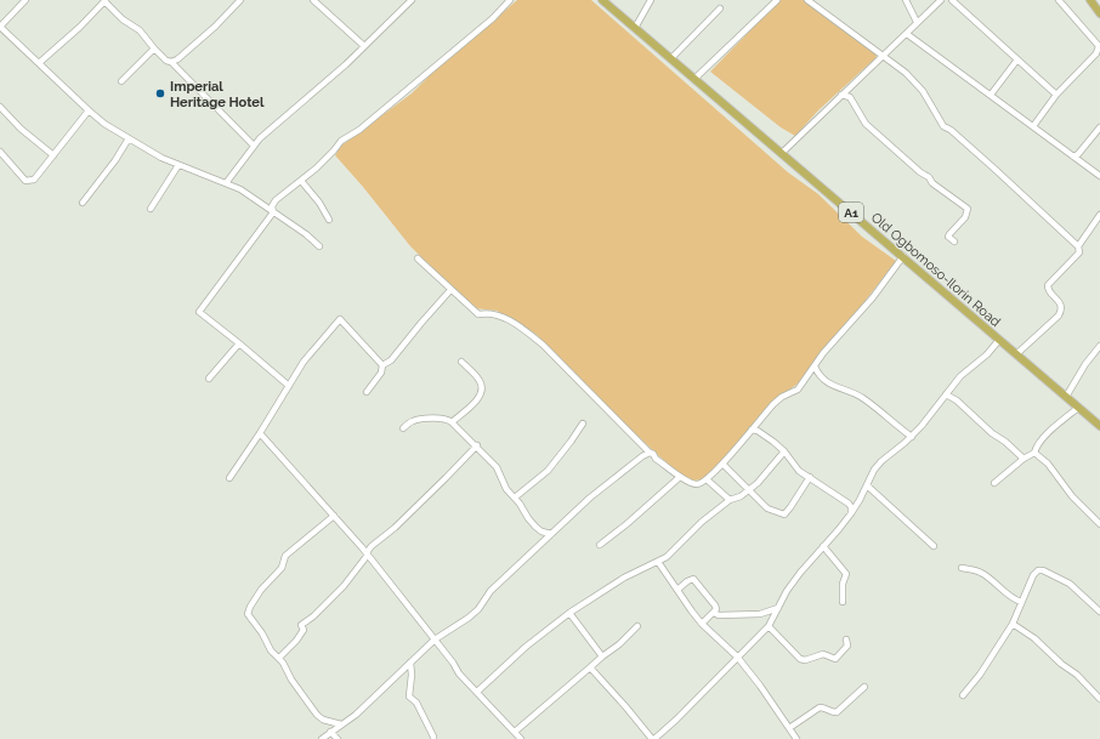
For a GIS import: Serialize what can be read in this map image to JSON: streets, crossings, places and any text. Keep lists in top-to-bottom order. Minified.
{"streets":{"highway":["A1","Old Ogbomoso-Ilorin Road"]},"places":["Imperial Heritage Hotel"]}
